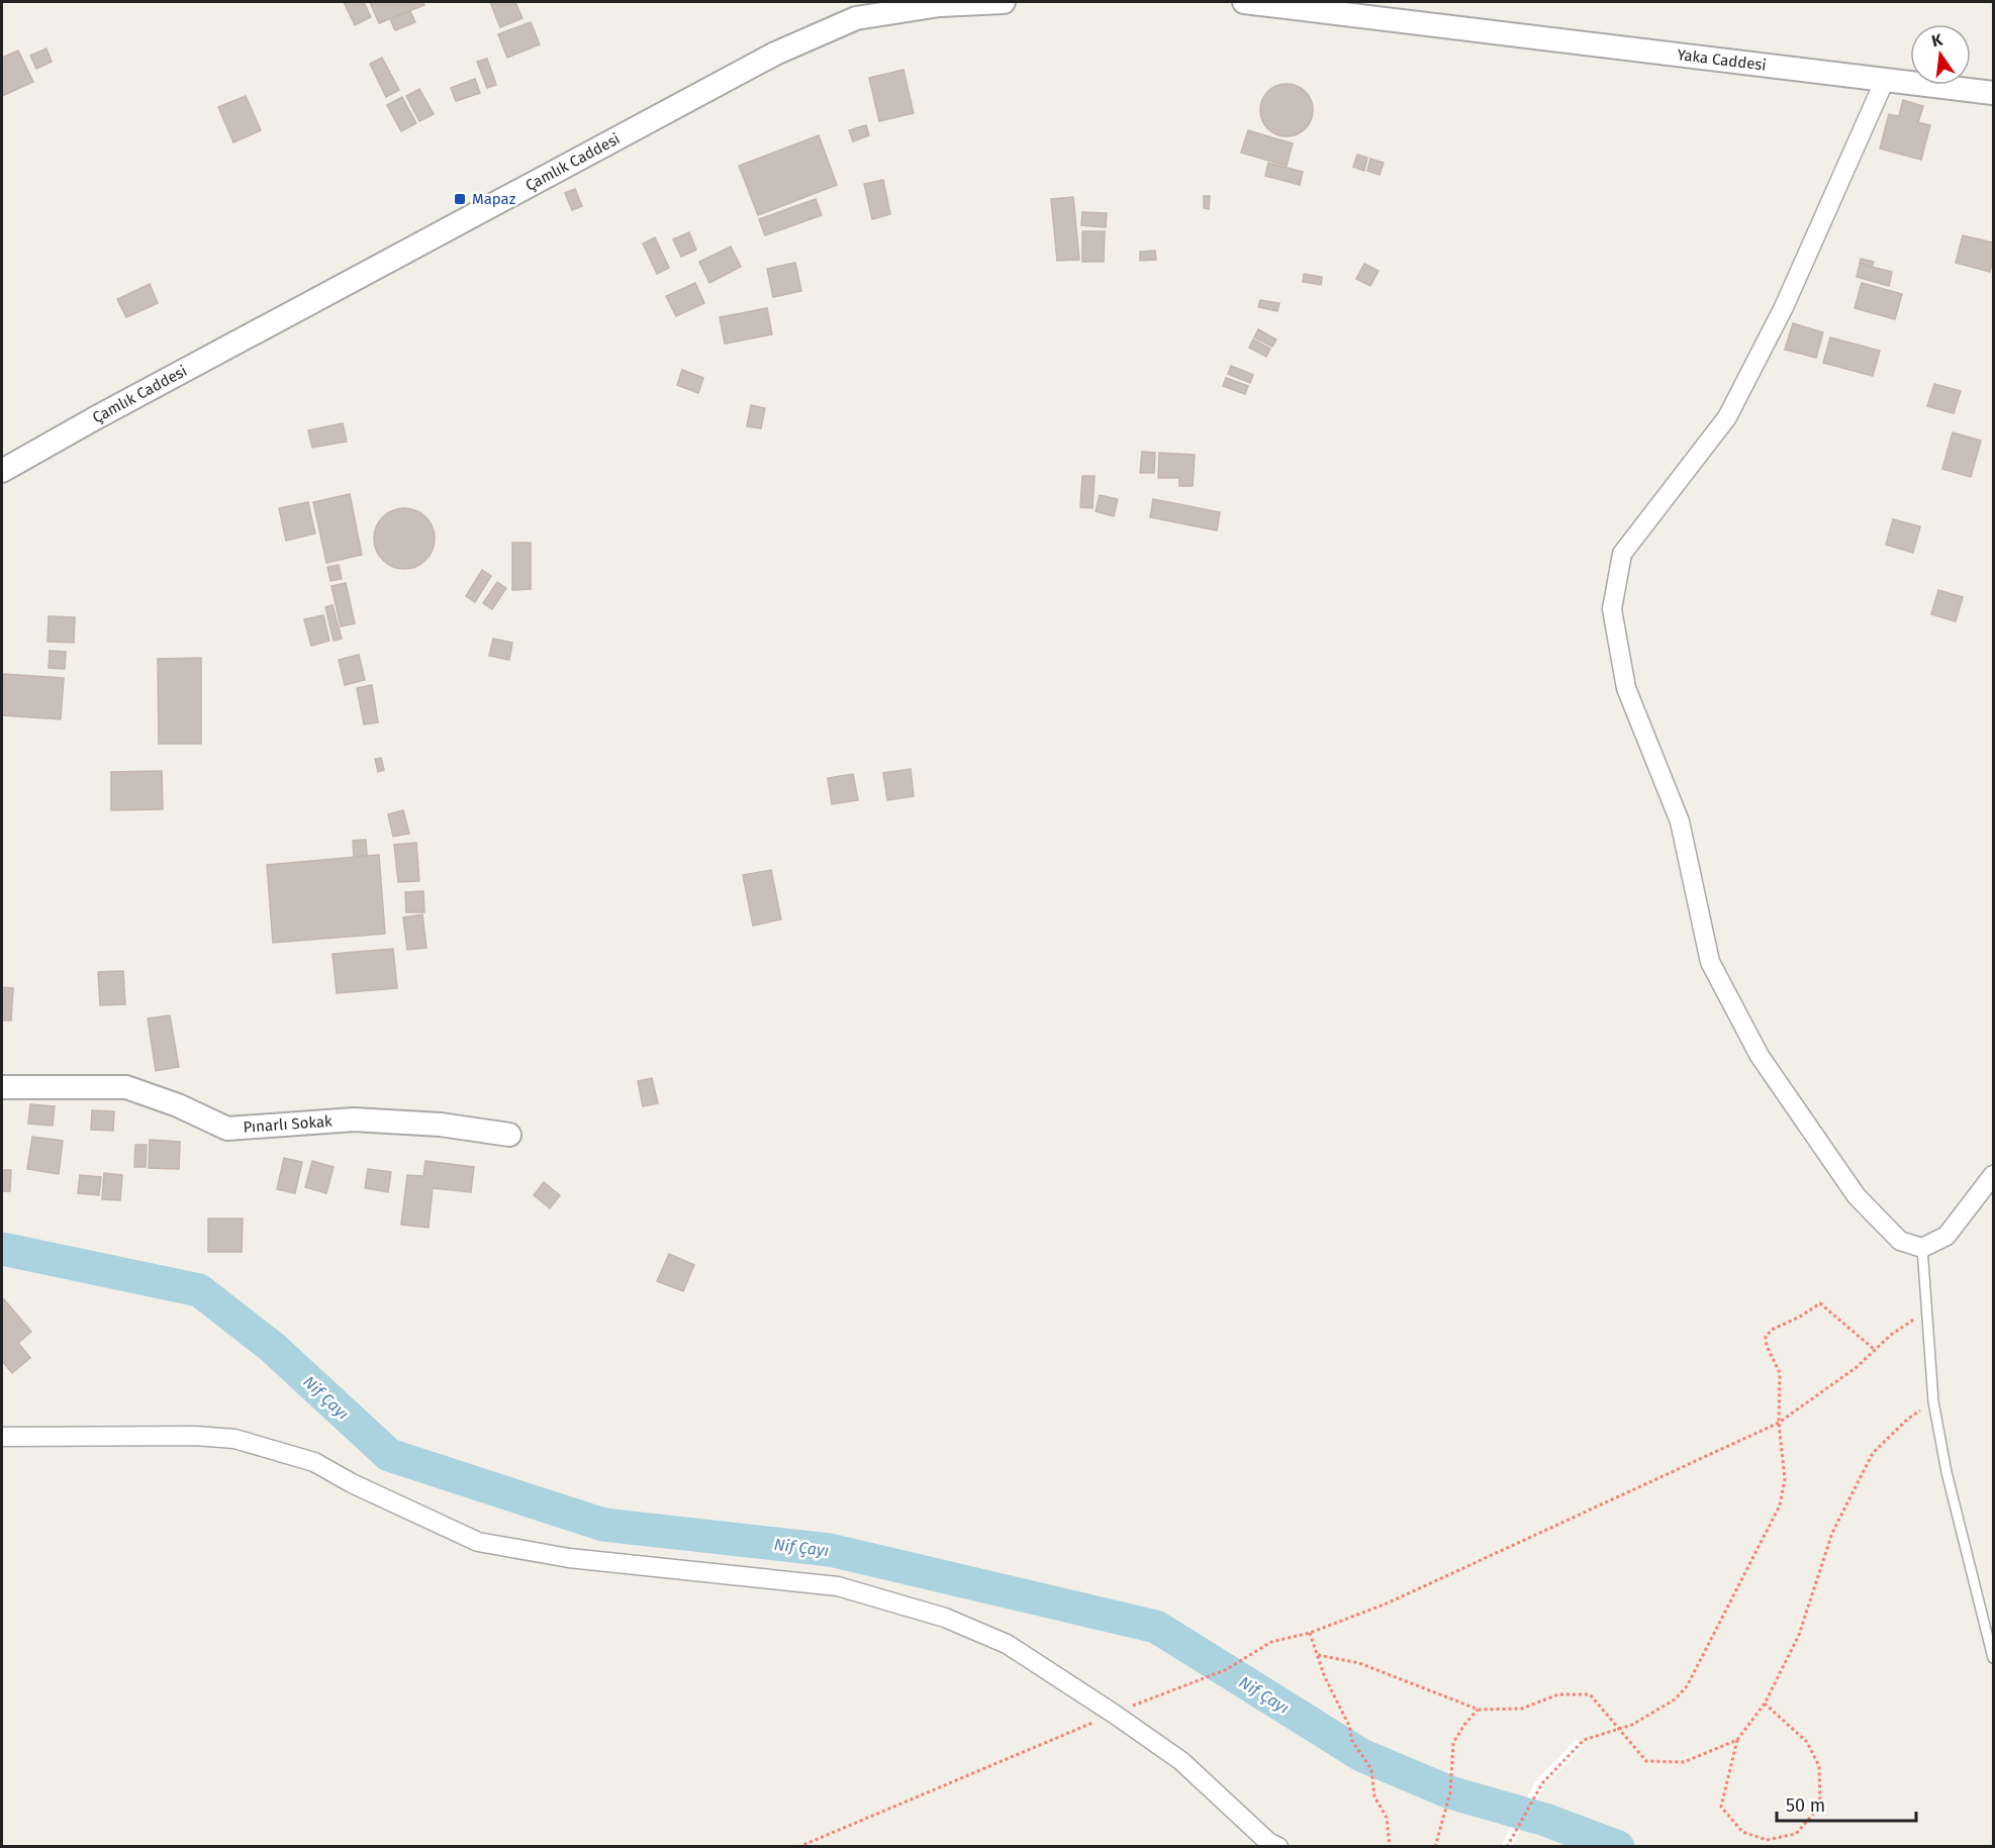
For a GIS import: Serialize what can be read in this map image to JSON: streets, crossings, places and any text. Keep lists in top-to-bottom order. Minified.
{"streets":{"street":["Yaka Caddesi","Çamlık Caddesi","Pınarlı Sokak"]},"water":["Nif Çayı"],"places":{"transit":["Mapaz"]},"scale_bar":"50 m","north":"top"}
